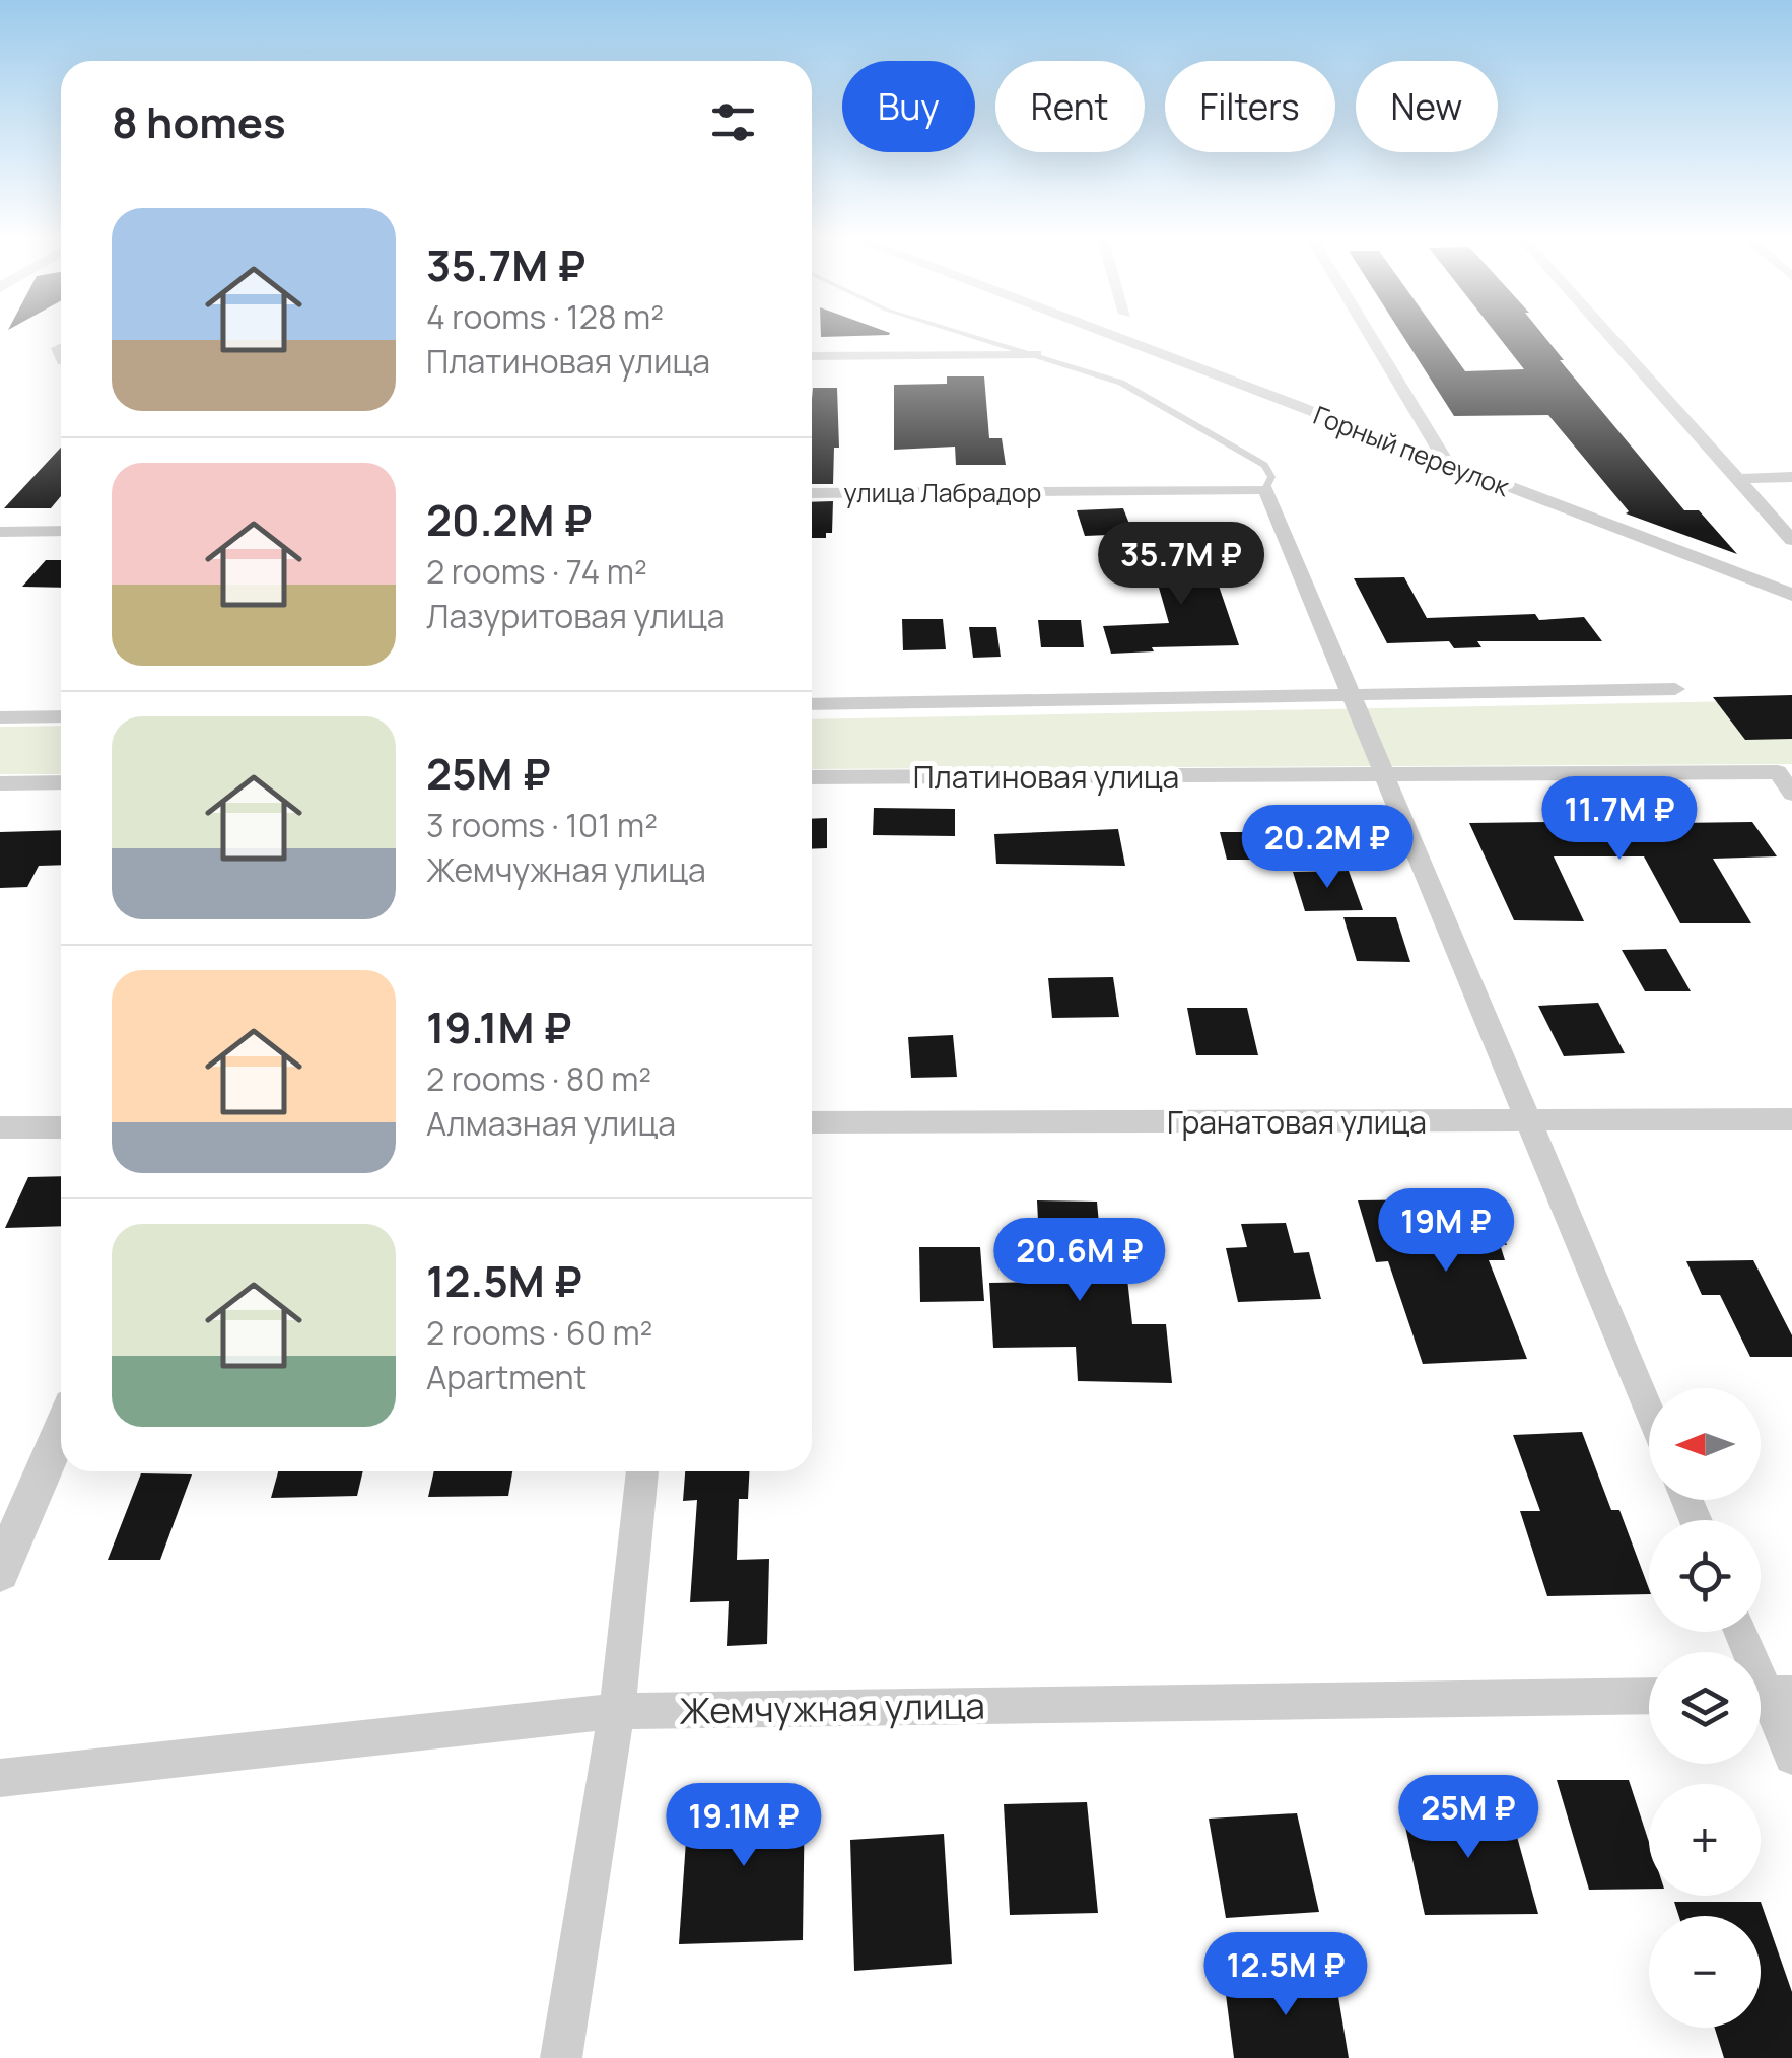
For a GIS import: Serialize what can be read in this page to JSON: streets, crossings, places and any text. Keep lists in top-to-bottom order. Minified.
{"streets":{"street":["Горный переулок","улица Лабрадор","Платиновая улица","Гранатовая улица","Жемчужная улица"]},"north":"left","page":{"chip":["Buy","Rent","Filters","New"],"heading":"8 homes","list":[{"name":"35.7M ₽","note":"4 rooms · 128 m² · Платиновая улица"},{"name":"20.2M ₽","note":"2 rooms · 74 m² · Лазуритовая улица"},{"name":"25M ₽","note":"3 rooms · 101 m² · Жемчужная улица"},{"name":"19.1M ₽","note":"2 rooms · 80 m² · Алмазная улица"},{"name":"12.5M ₽","note":"2 rooms · 60 m² · Apartment"}],"price":["35.7M ₽","11.7M ₽","20.2M ₽","19M ₽","20.6M ₽","25M ₽","19.1M ₽","12.5M ₽"],"map_buttons":["+","−"]}}
